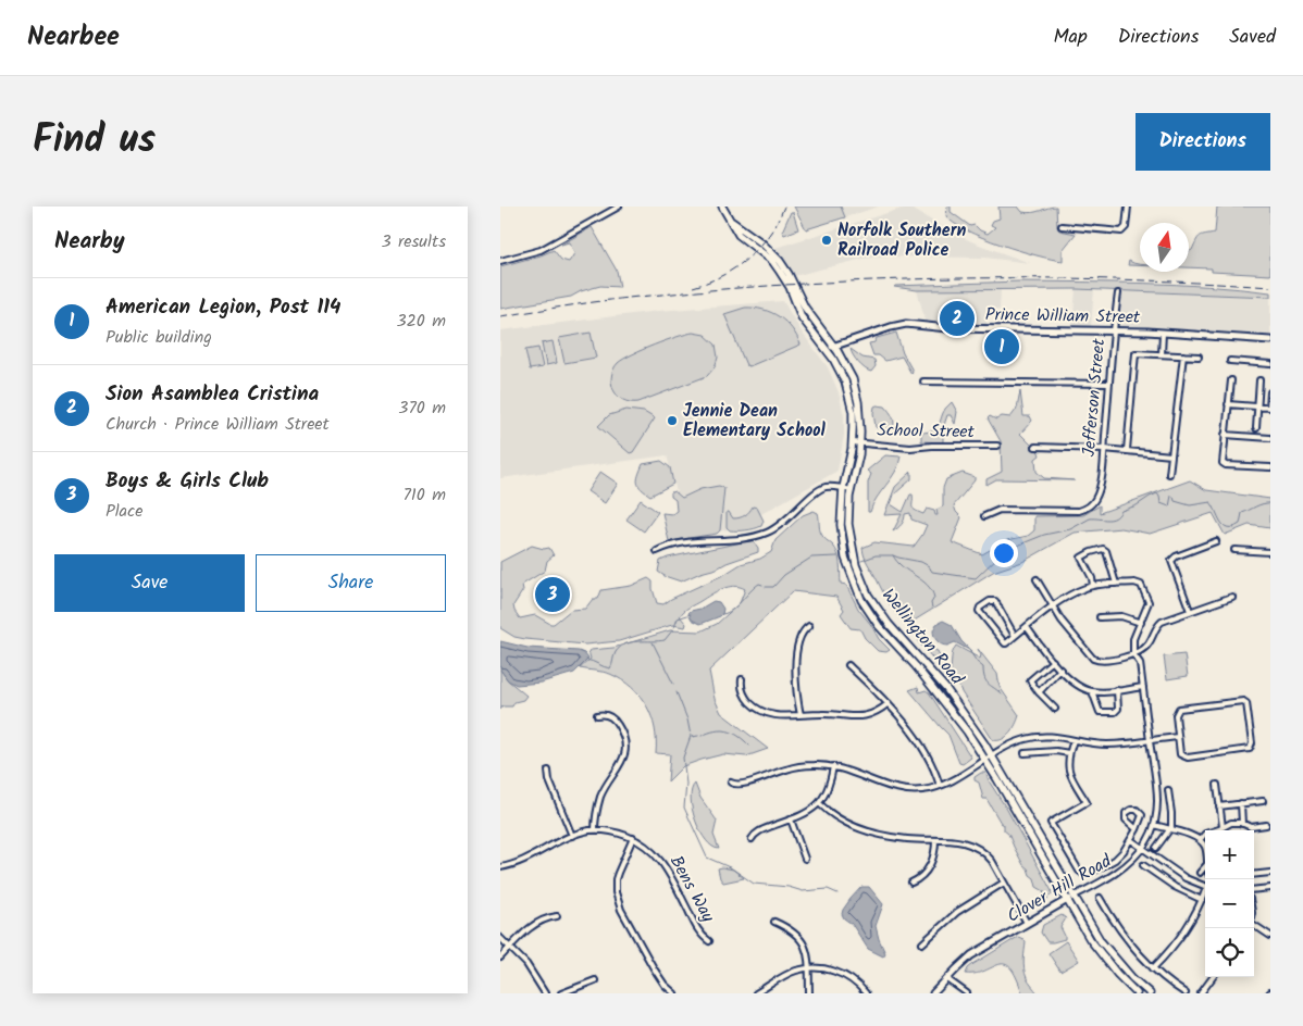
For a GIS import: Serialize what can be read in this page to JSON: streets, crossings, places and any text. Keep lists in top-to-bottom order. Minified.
{"streets":{"main road":["Wellington Road"],"street":["Prince William Street","Jefferson Street","School Street","Bens Way","Clover Hill Road"]},"crossings":[["Prince William Street","Jefferson Street"],["Prince William Street","Wellington Road"],["School Street","Wellington Road"],["Wellington Road","Clover Hill Road"]],"places":["Norfolk Southern Railroad Police","Jennie Dean Elementary School"],"north":"top","page":{"header":"Nearbee","nav":["Map","Directions","Saved"],"title":"Find us","buttons":["Directions",["Save","Share"]],"heading":["Nearby","3 results"],"list":[{"mark":"1","name":"American Legion, Post 114","note":"Public building","value":"320 m"},{"mark":"2","name":"Sion Asamblea Cristina","note":"Church · Prince William Street","value":"370 m"},{"mark":"3","name":"Boys & Girls Club","note":"Place","value":"710 m"}],"pins":["2","1","3"],"map_buttons":["+","−"]}}
